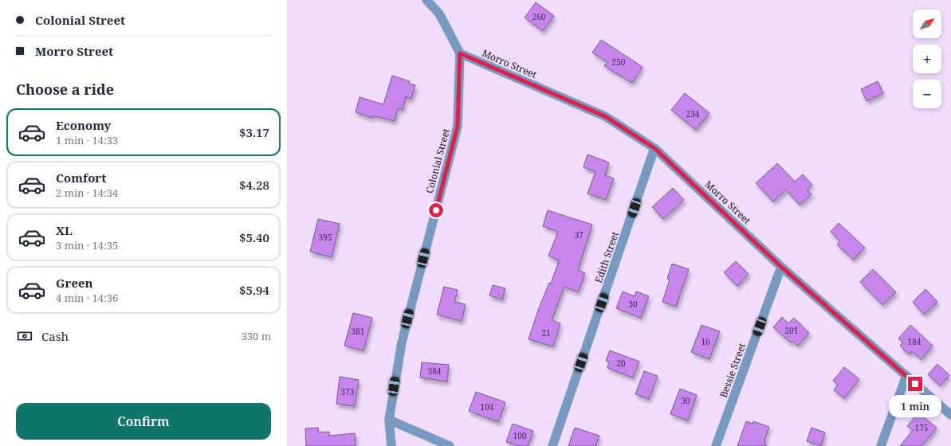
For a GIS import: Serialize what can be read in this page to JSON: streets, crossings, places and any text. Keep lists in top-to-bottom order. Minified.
{"streets":{"street":["Morro Street","Colonial Street","Edith Street","Bessie Street"]},"crossings":[["Morro Street","Colonial Street"],["Morro Street","Edith Street"],["Morro Street","Bessie Street"]],"house_numbers":["260","250","234","37","395","30","201","381","21","16","184","20","384","373","30","104","175","100"],"north":"top right","page":{"banner":["Colonial Street","Morro Street"],"map_buttons":["+","−"],"heading":"Choose a ride","list":[{"name":"Economy","note":"1 min · 14:33","value":"$3.17"},{"name":"Comfort","note":"2 min · 14:34","value":"$4.28"},{"name":"XL","note":"3 min · 14:35","value":"$5.40"},{"name":"Green","note":"4 min · 14:36","value":"$5.94"}],"pay":["Cash","330 m"],"bubble":"1 min","buttons":"Confirm"}}
